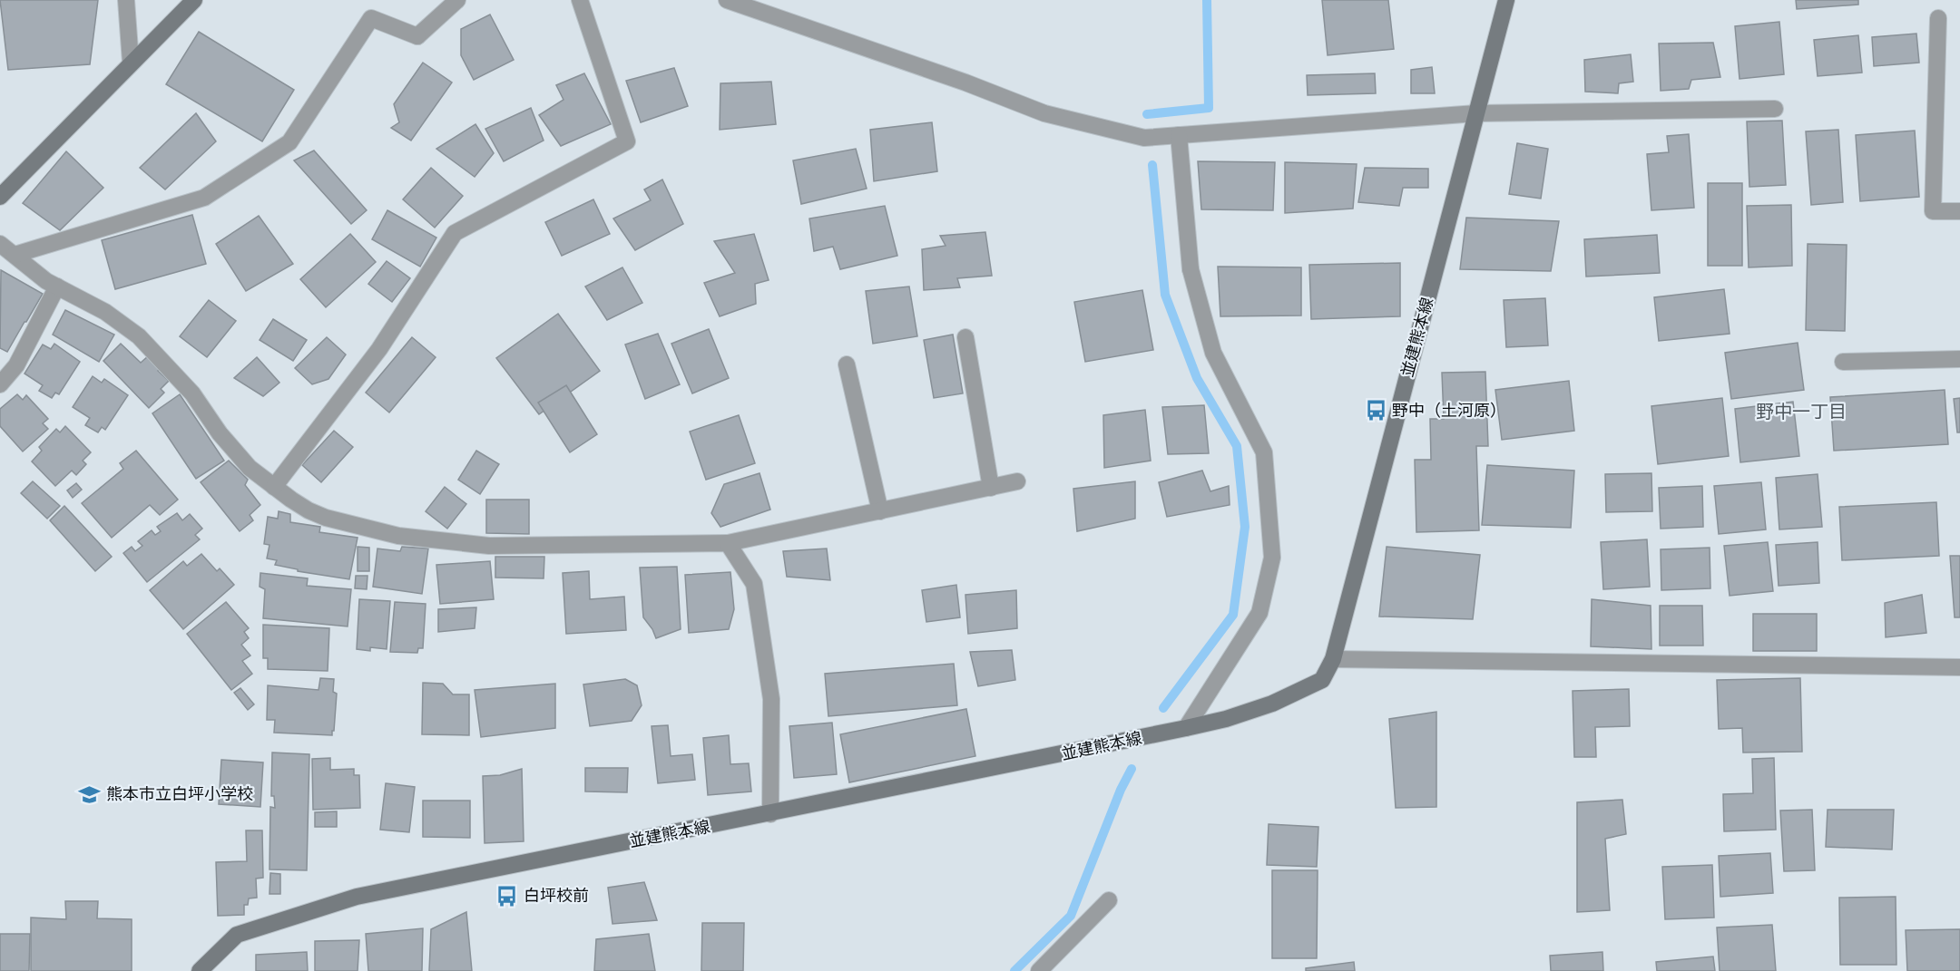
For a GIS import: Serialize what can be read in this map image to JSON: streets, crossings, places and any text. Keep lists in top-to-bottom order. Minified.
{"streets":{"main road":["並建熊本線"]},"districts":["野中一丁目"],"places":{"bus stop":["野中（土河原）","白坪校前"],"school or university":["熊本市立白坪小学校"]}}
